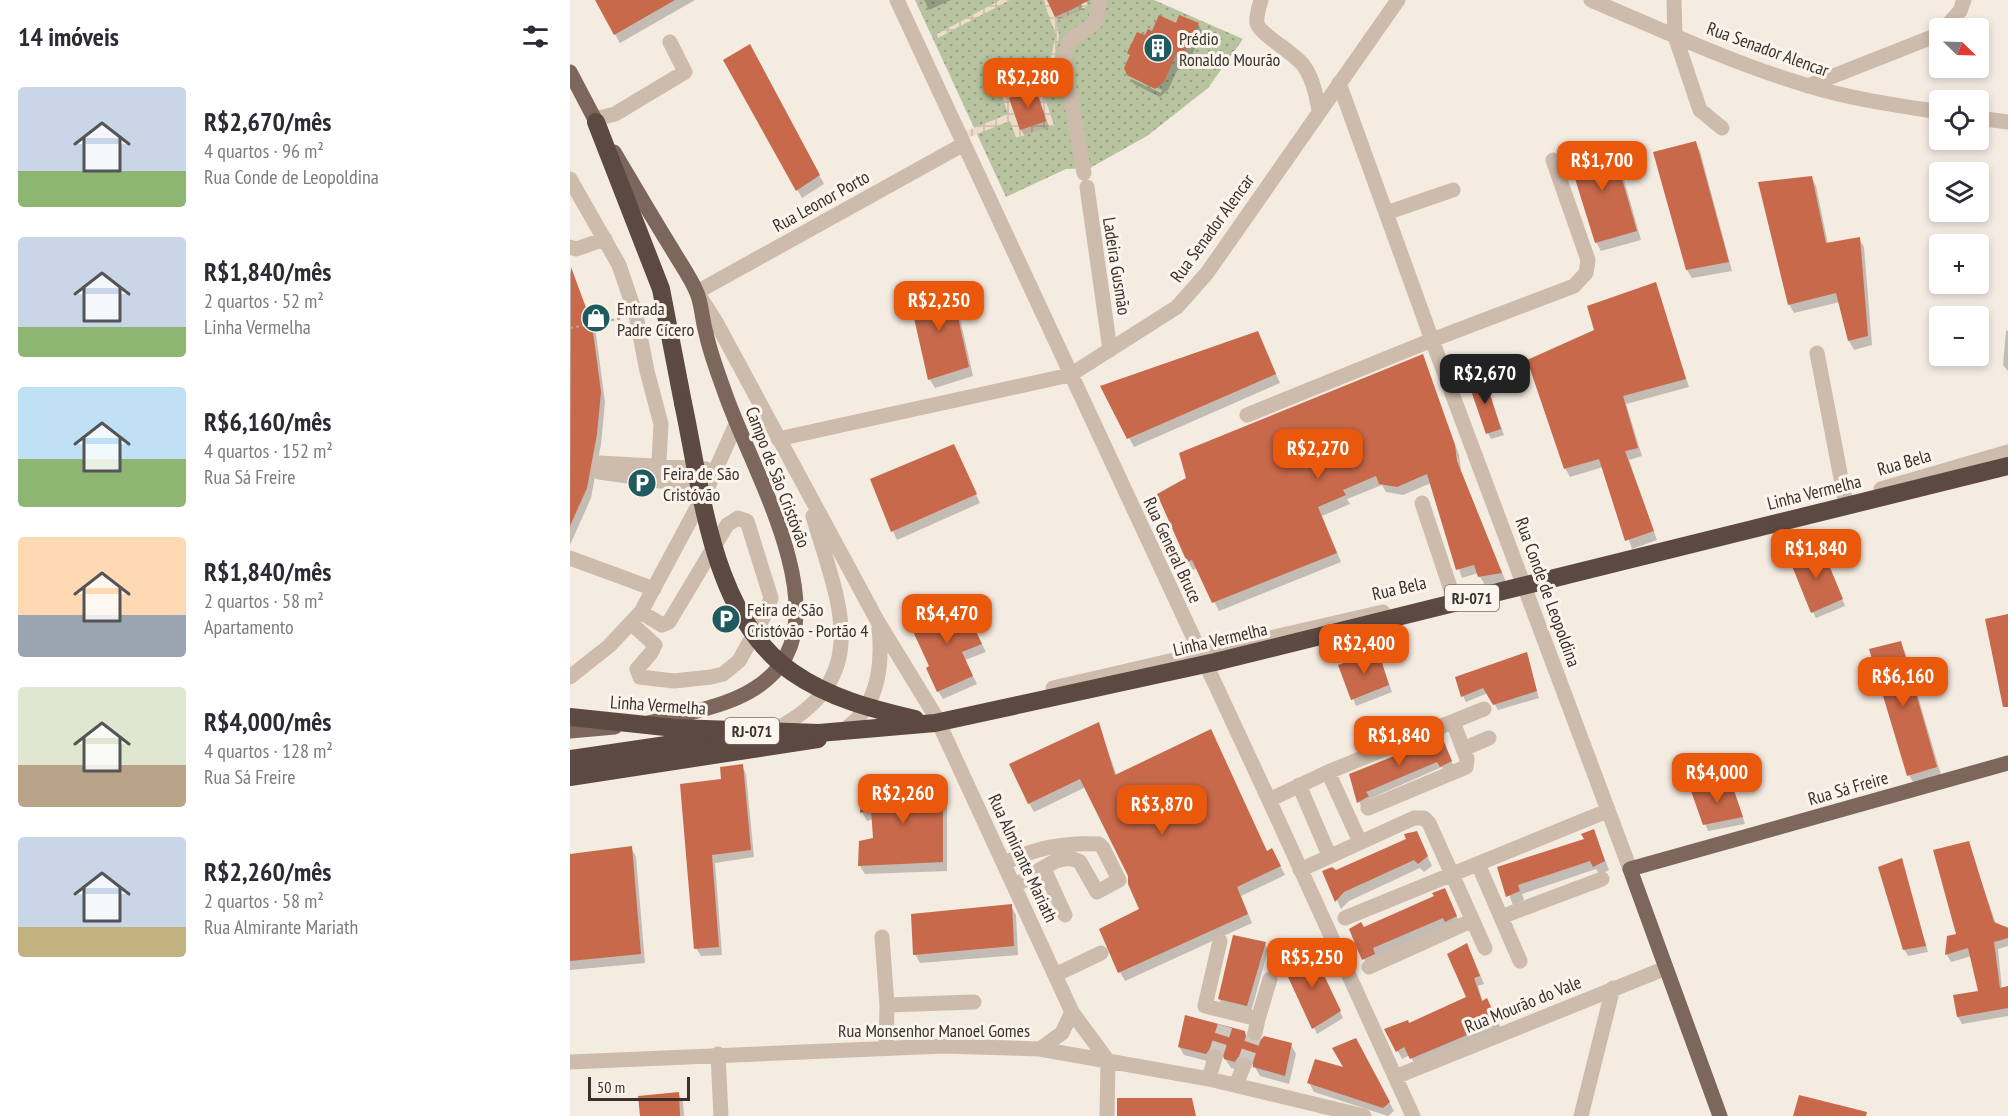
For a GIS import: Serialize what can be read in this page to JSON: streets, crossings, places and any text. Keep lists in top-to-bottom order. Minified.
{"streets":{"highway":["Linha Vermelha","RJ-071"],"main road":["Campo de São Cristóvão","Rua Conde de Leopoldina","Rua Sá Freire"],"street":["Rua Senador Alencar","Rua Leonor Porto","Ladeira Gusmão","Rua Bela","Rua General Bruce","Rua Almirante Mariath","Rua Mourão do Vale","Rua Monsenhor Manoel Gomes"]},"crossings":[["Rua Senador Alencar","Ladeira Gusmão"],["Rua Senador Alencar","Campo de São Cristóvão"],["Rua Senador Alencar","Rua General Bruce"],["Rua Senador Alencar","Rua Conde de Leopoldina"],["Rua Leonor Porto","Campo de São Cristóvão"],["Rua Leonor Porto","Rua General Bruce"],["Rua Bela","Linha Vermelha"],["Rua Bela","Rua General Bruce"],["Rua Bela","Rua Conde de Leopoldina"],["Rua Bela","Rua Almirante Mariath"],["Campo de São Cristóvão","Rua Almirante Mariath"],["Linha Vermelha","Rua Almirante Mariath"],["Rua General Bruce","Rua Mourão do Vale"],["Rua Conde de Leopoldina","Rua Sá Freire"],["Rua Conde de Leopoldina","Rua Mourão do Vale"],["Rua Almirante Mariath","Rua Monsenhor Manoel Gomes"]],"places":{"building":["Prédio Ronaldo Mourão"],"shop":["Entrada Padre Cícero"],"parking":["Feira de São Cristóvão","Feira de São Cristóvão - Portão 4"]},"scale_bar":"50 m","north":"bottom right","page":{"heading":"14 imóveis","map_buttons":["+","−"],"price":["R$2,280","R$1,700","R$2,250","R$2,670","R$2,270","R$1,840","R$4,470","R$2,400","R$6,160","R$1,840","R$4,000","R$2,260","R$3,870","R$5,250"],"list":[{"name":"R$2,670/mês","note":"4 quartos · 96 m² · Rua Conde de Leopoldina"},{"name":"R$1,840/mês","note":"2 quartos · 52 m² · Linha Vermelha"},{"name":"R$6,160/mês","note":"4 quartos · 152 m² · Rua Sá Freire"},{"name":"R$1,840/mês","note":"2 quartos · 58 m² · Apartamento"},{"name":"R$4,000/mês","note":"4 quartos · 128 m² · Rua Sá Freire"},{"name":"R$2,260/mês","note":"2 quartos · 58 m² · Rua Almirante Mariath"}],"scale":"50 m"}}
